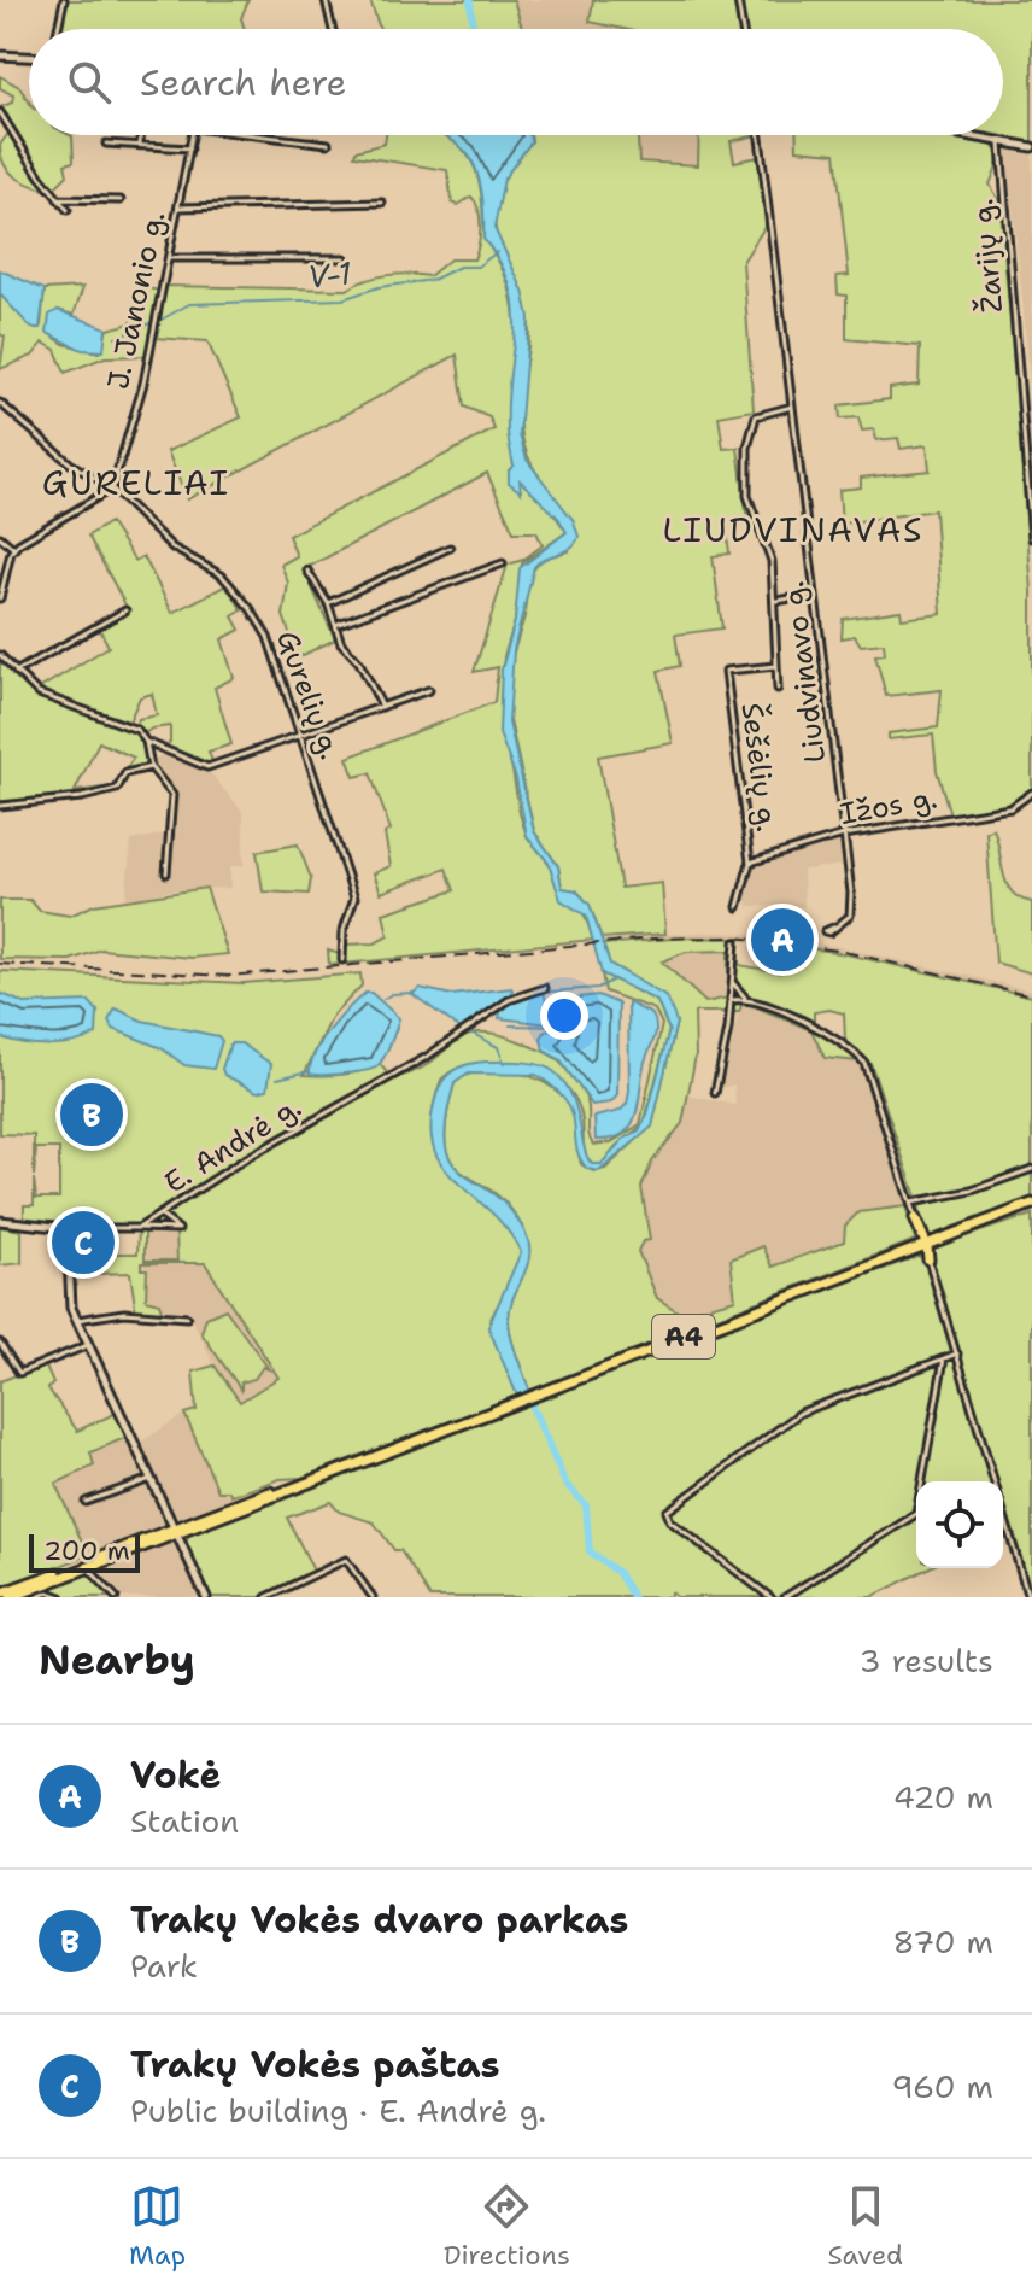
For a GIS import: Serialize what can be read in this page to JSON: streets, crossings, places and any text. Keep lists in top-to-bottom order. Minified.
{"streets":{"highway":["A4"],"main road":["E. Andrė g."],"street":["Žarijų g.","J. Janonio g.","Liudvinavo g.","Gurelių g.","Šešėlių g.","Ižos g."]},"crossings":[["J. Janonio g.","Gurelių g."],["Liudvinavo g.","Ižos g."],["Šešėlių g.","Ižos g."]],"districts":["GURELIAI","LIUDVINAVAS"],"water":["V-1"],"scale_bar":"200 m","page":{"search":"Search here","pins":["A","B","C"],"scale":"200 m","heading":["Nearby","3 results"],"list":[{"mark":"A","name":"Vokė","note":"Station","value":"420 m"},{"mark":"B","name":"Trakų Vokės dvaro parkas","note":"Park","value":"870 m"},{"mark":"C","name":"Trakų Vokės paštas","note":"Public building · E. Andrė g.","value":"960 m"}],"nav":["Map","Directions","Saved"]}}
